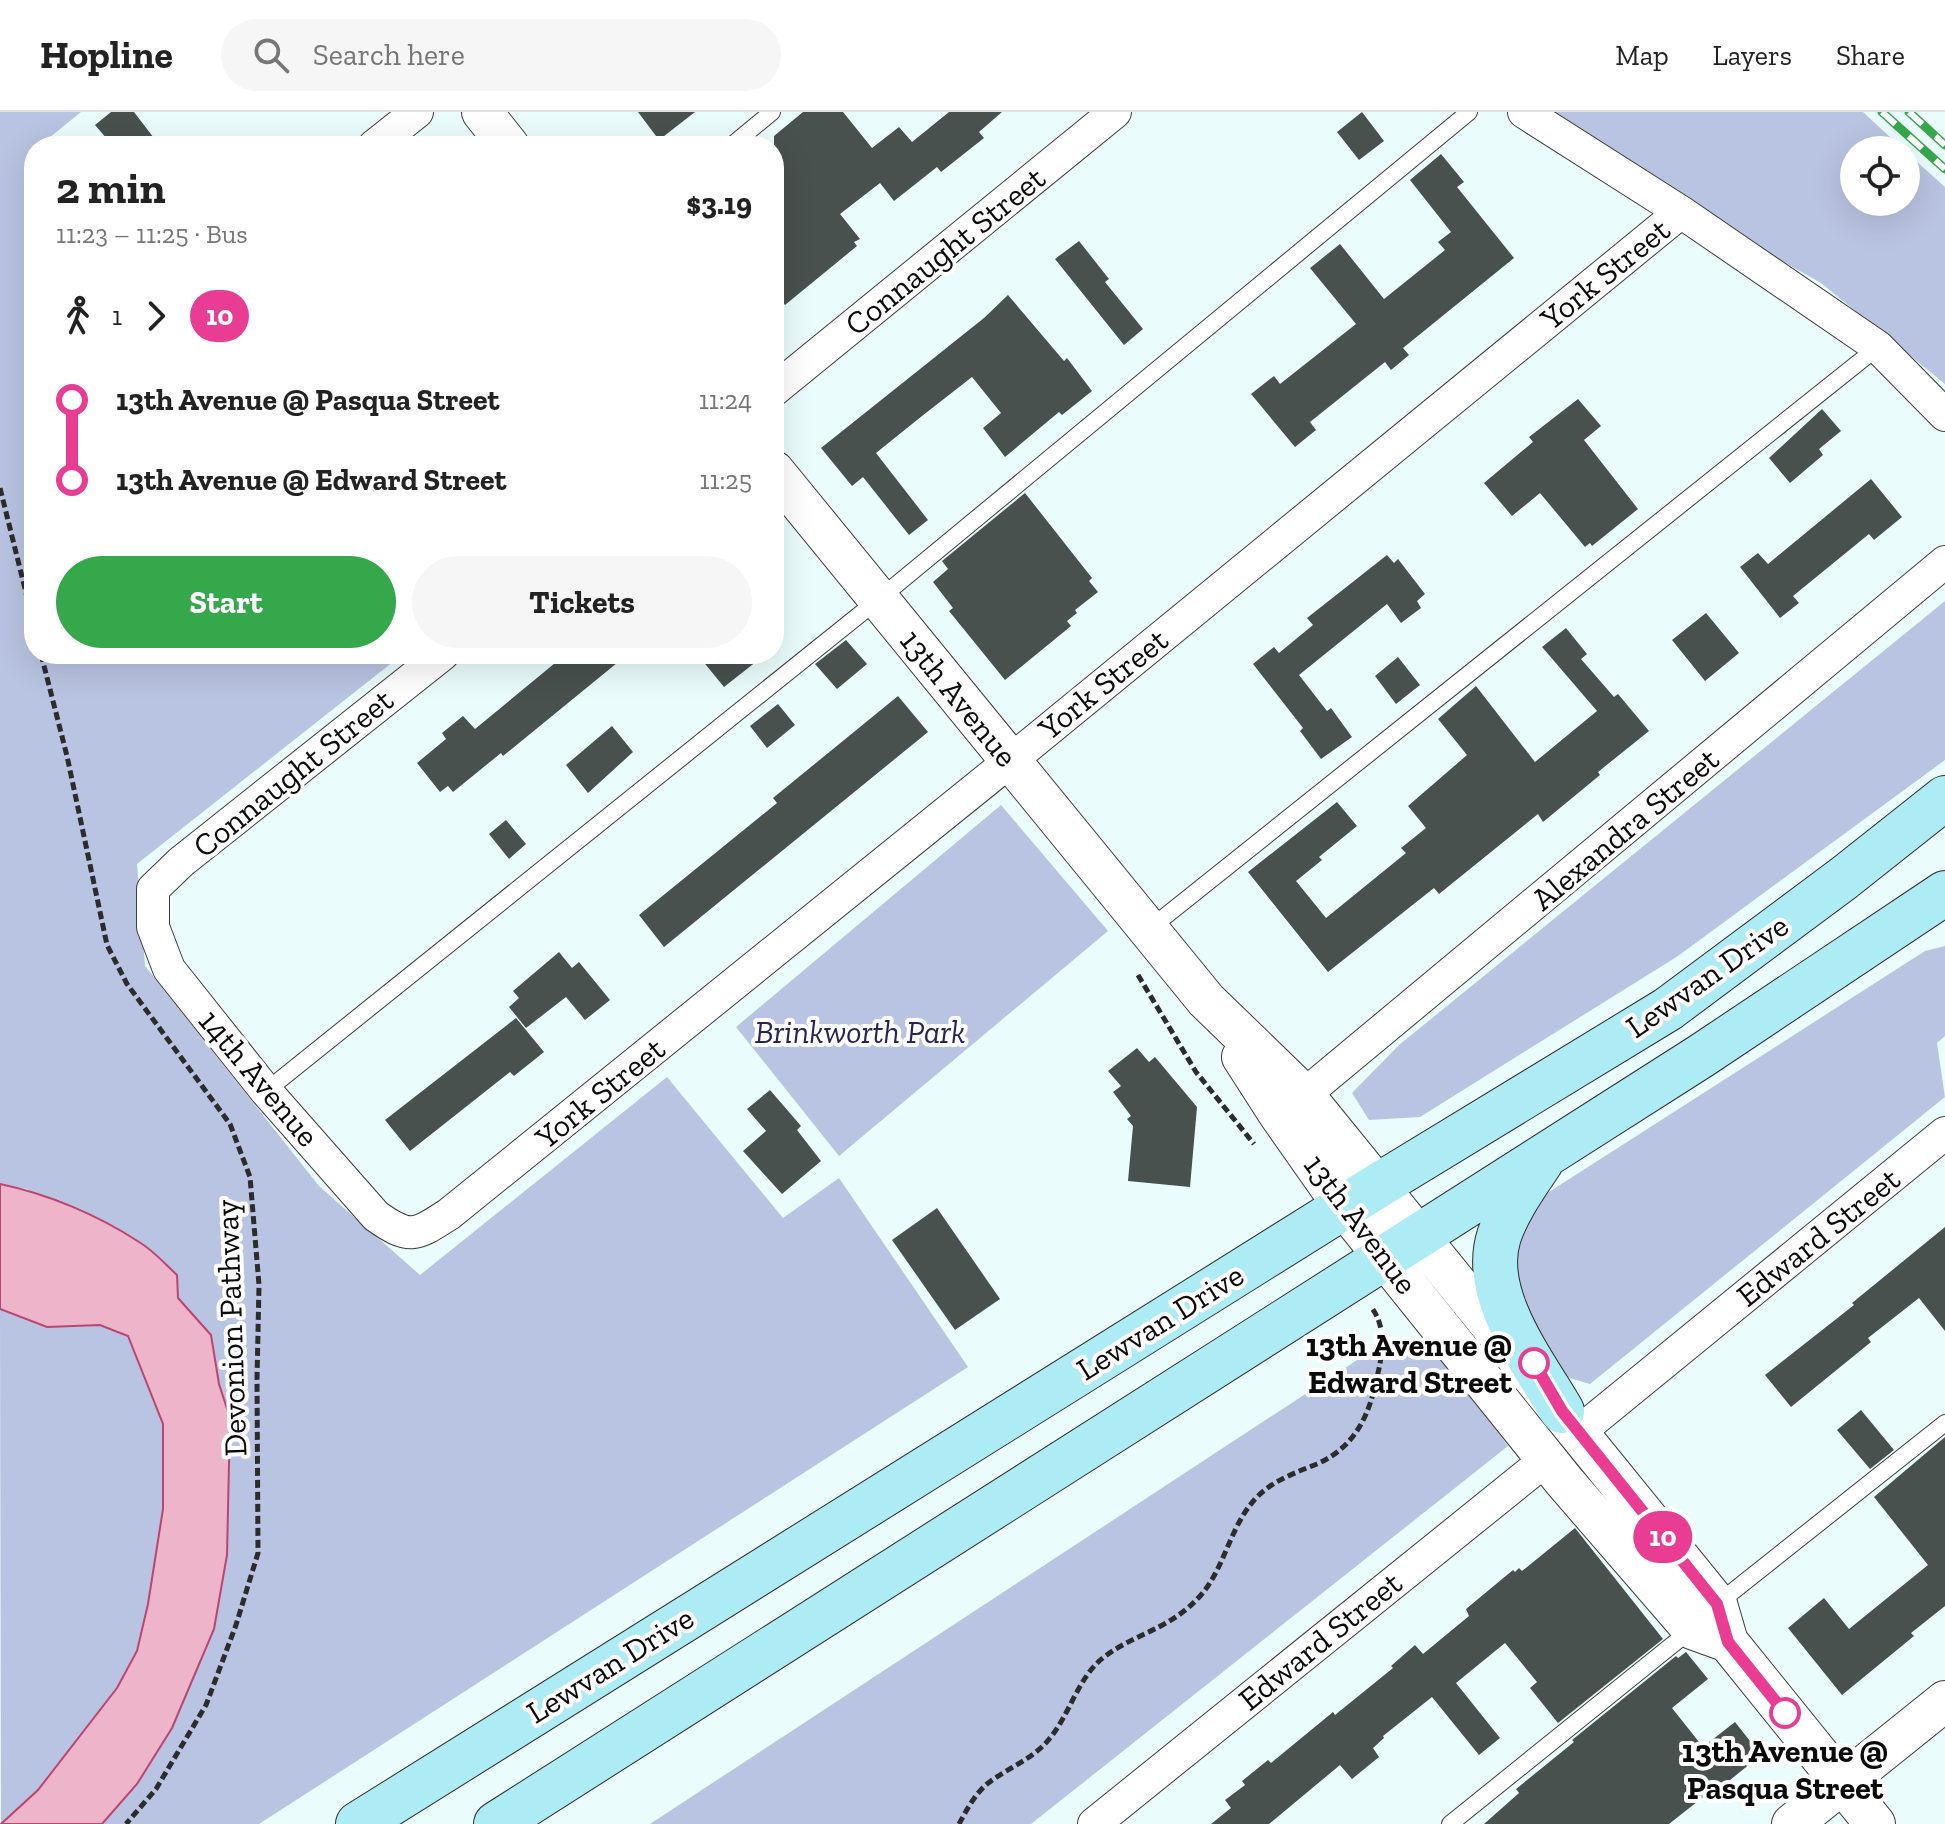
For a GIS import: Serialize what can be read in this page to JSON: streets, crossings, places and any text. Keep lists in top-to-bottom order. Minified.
{"streets":{"main road":["Lewvan Drive"],"street":["Connaught Street","York Street","13th Avenue","Alexandra Street","14th Avenue","Edward Street"],"path":["Devonion Pathway"]},"crossings":[["Connaught Street","14th Avenue"],["York Street","13th Avenue"],["York Street","14th Avenue"],["13th Avenue","Alexandra Street"],["13th Avenue","Lewvan Drive"],["13th Avenue","Edward Street"]],"parks":["Brinkworth Park"],"places":["13th Avenue @ Edward Street","13th Avenue @ Pasqua Street"],"lines":["bus line 10"],"page":{"header":"Hopline","search":"Search here","nav":["Map","Layers","Share"],"on_map":"10","heading":["2 min","11:23 – 11:25 · Bus","$3.19"],"legs":["1","10"],"list":[{"name":"13th Avenue @ Pasqua Street","value":"11:24"},{"name":"13th Avenue @ Edward Street","value":"11:25"}],"buttons":["Start","Tickets"]}}
